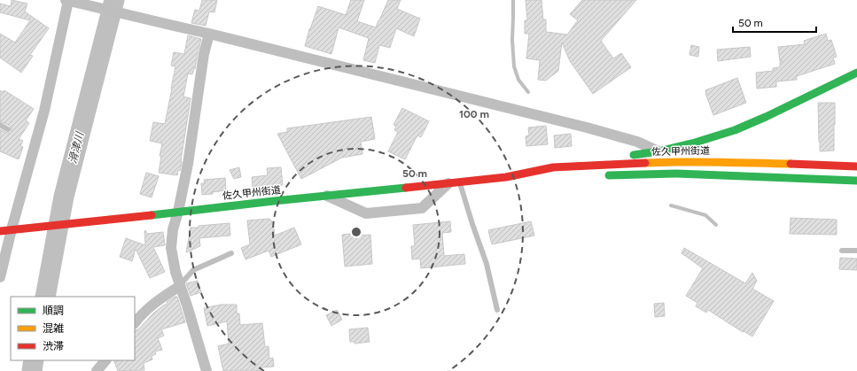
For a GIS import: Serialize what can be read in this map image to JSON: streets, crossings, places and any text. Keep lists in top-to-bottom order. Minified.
{"streets":{"main road":["佐久甲州街道"]},"water":["滑津川"],"legend":["順調","混雑","渋滞"],"scale_bar":"50 m","rings":["100 m","50 m"]}
